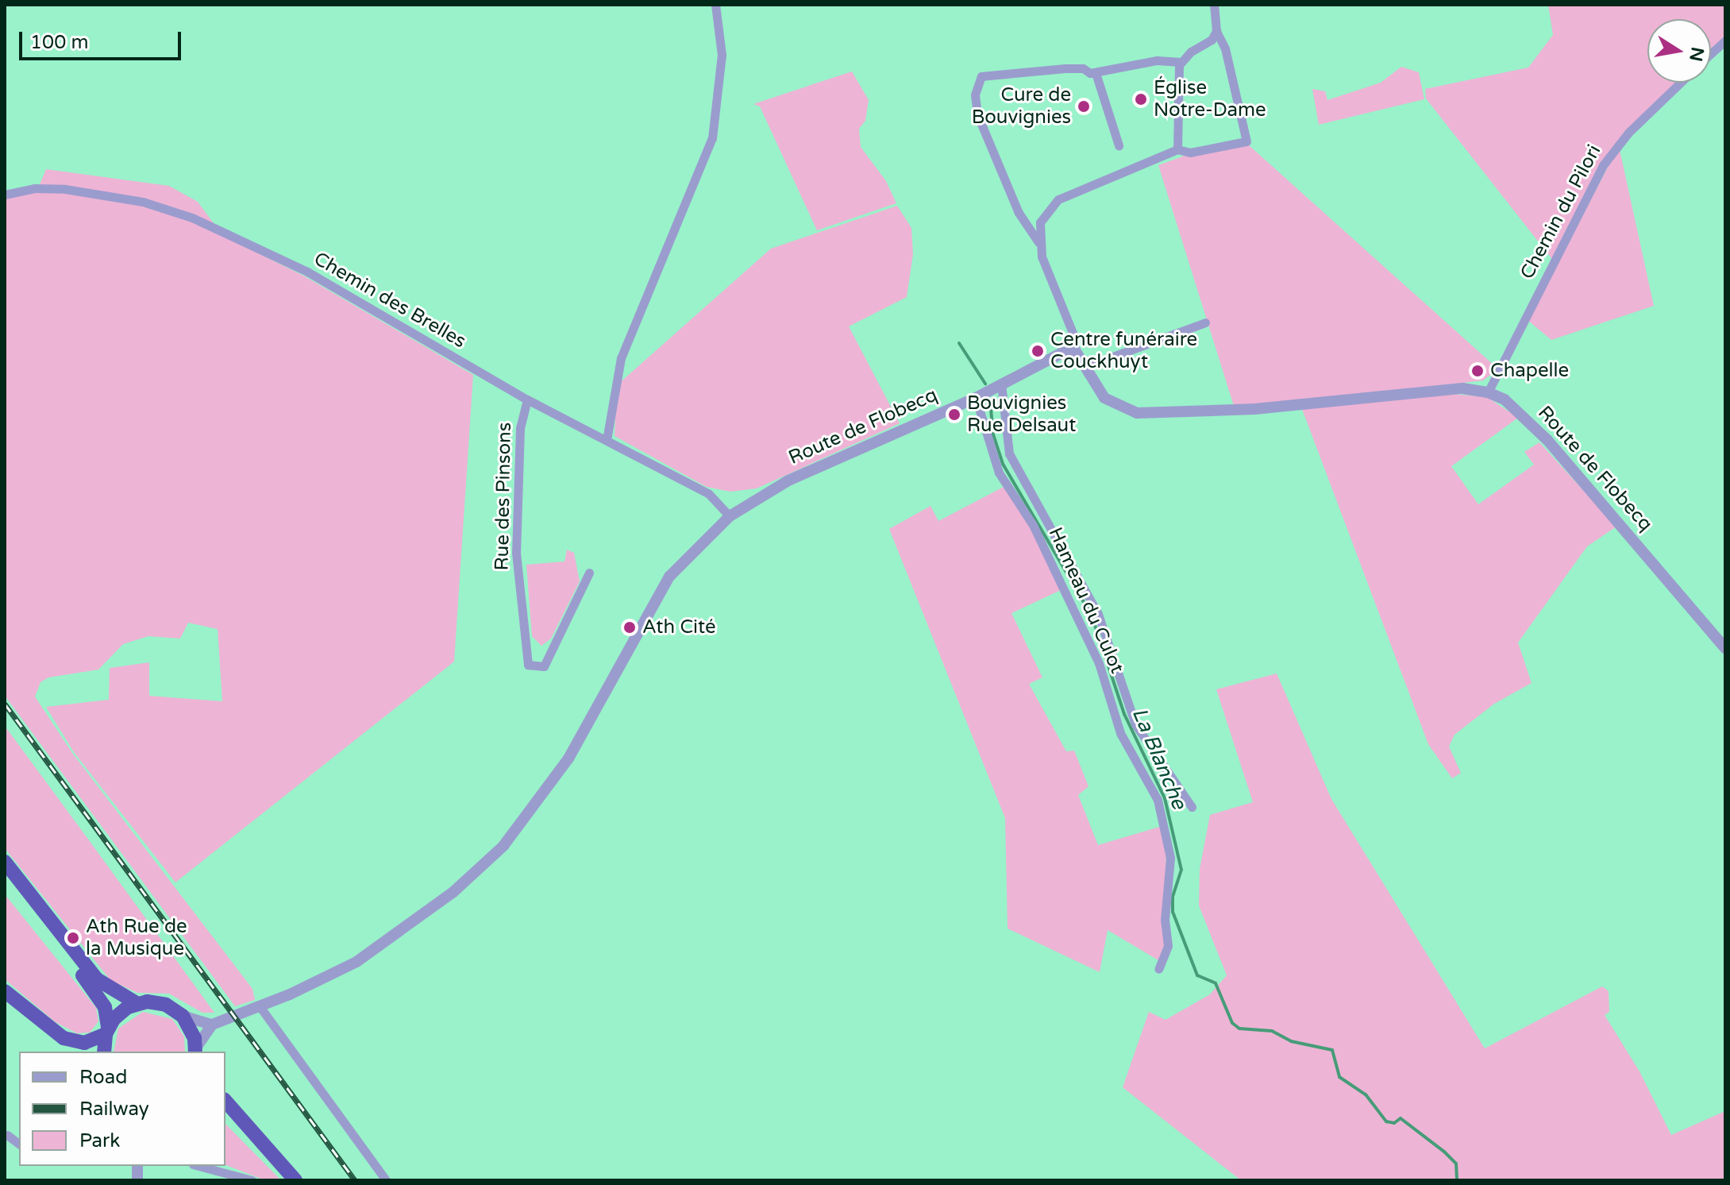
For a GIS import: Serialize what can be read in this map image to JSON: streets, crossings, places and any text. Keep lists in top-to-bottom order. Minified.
{"streets":{"street":["Chemin du Pilori","Chemin des Brelles","Route de Flobecq","Rue des Pinsons","Hameau du Culot"]},"crossings":[["Chemin du Pilori","Route de Flobecq"],["Chemin des Brelles","Route de Flobecq"],["Chemin des Brelles","Rue des Pinsons"],["Route de Flobecq","Hameau du Culot"]],"water":["La Blanche"],"places":["Église Notre-Dame","Cure de Bouvignies","Centre funéraire Couckhuyt","Chapelle","Bouvignies Rue Delsaut","Ath Cité","Ath Rue de la Musique"],"legend":["Road","Railway","Park"],"scale_bar":"100 m","north":"right"}
